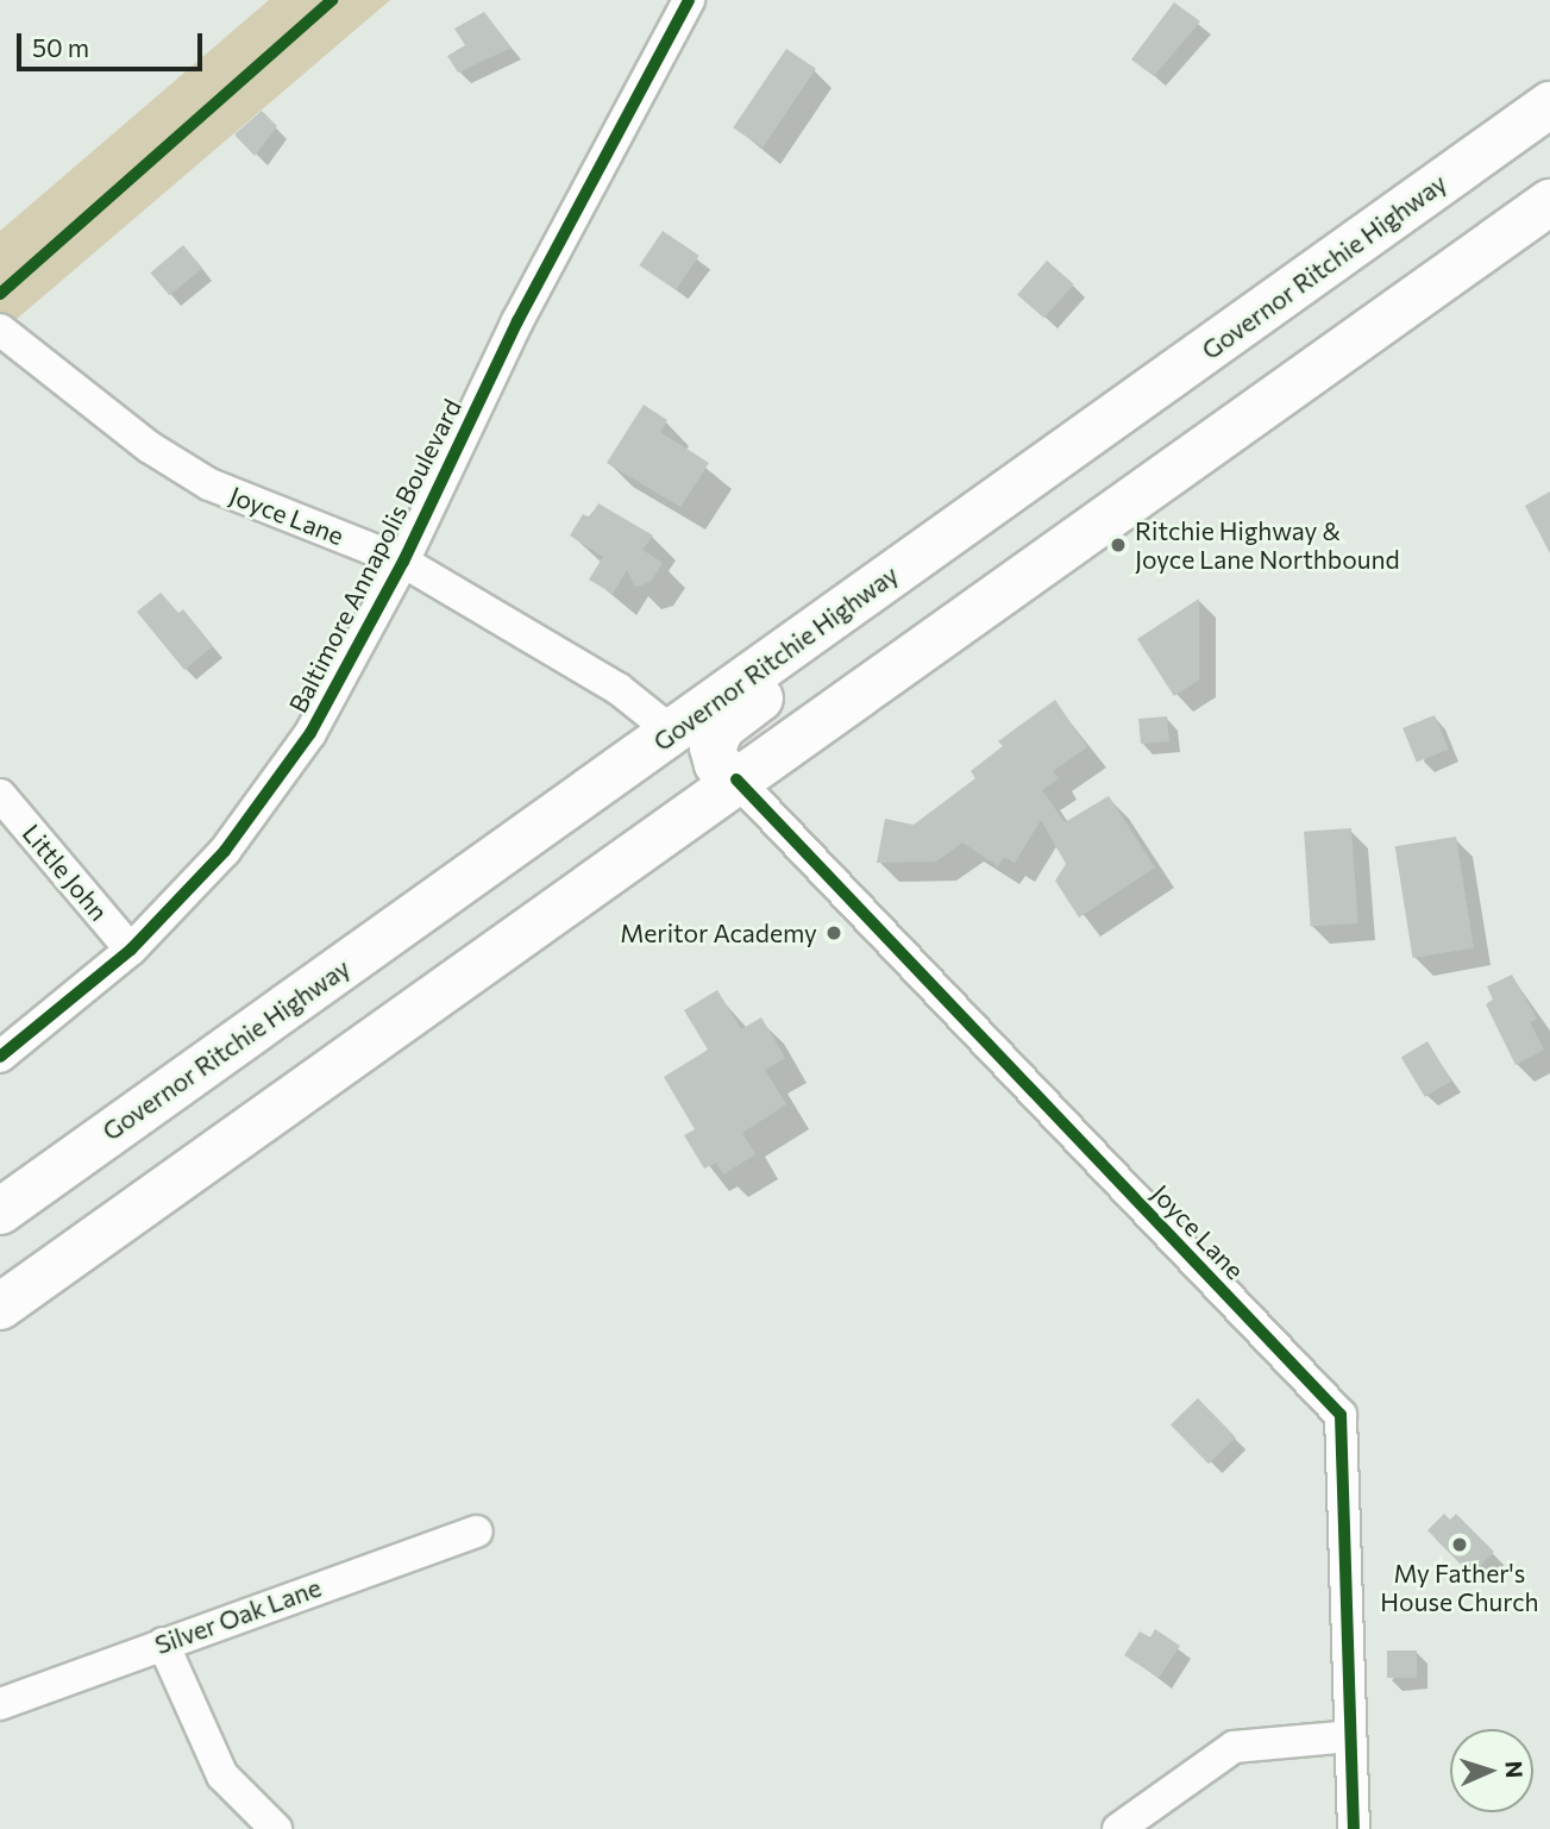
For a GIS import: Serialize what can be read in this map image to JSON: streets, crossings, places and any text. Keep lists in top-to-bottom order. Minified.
{"streets":{"highway":["Governor Ritchie Highway"],"street":["Joyce Lane","Baltimore Annapolis Boulevard","Little John","Silver Oak Lane"]},"crossings":[["Governor Ritchie Highway","Joyce Lane"],["Joyce Lane","Baltimore Annapolis Boulevard"],["Baltimore Annapolis Boulevard","Little John"]],"places":["Ritchie Highway & Joyce Lane Northbound","Meritor Academy","My Father's House Church"],"scale_bar":"50 m","north":"right"}
